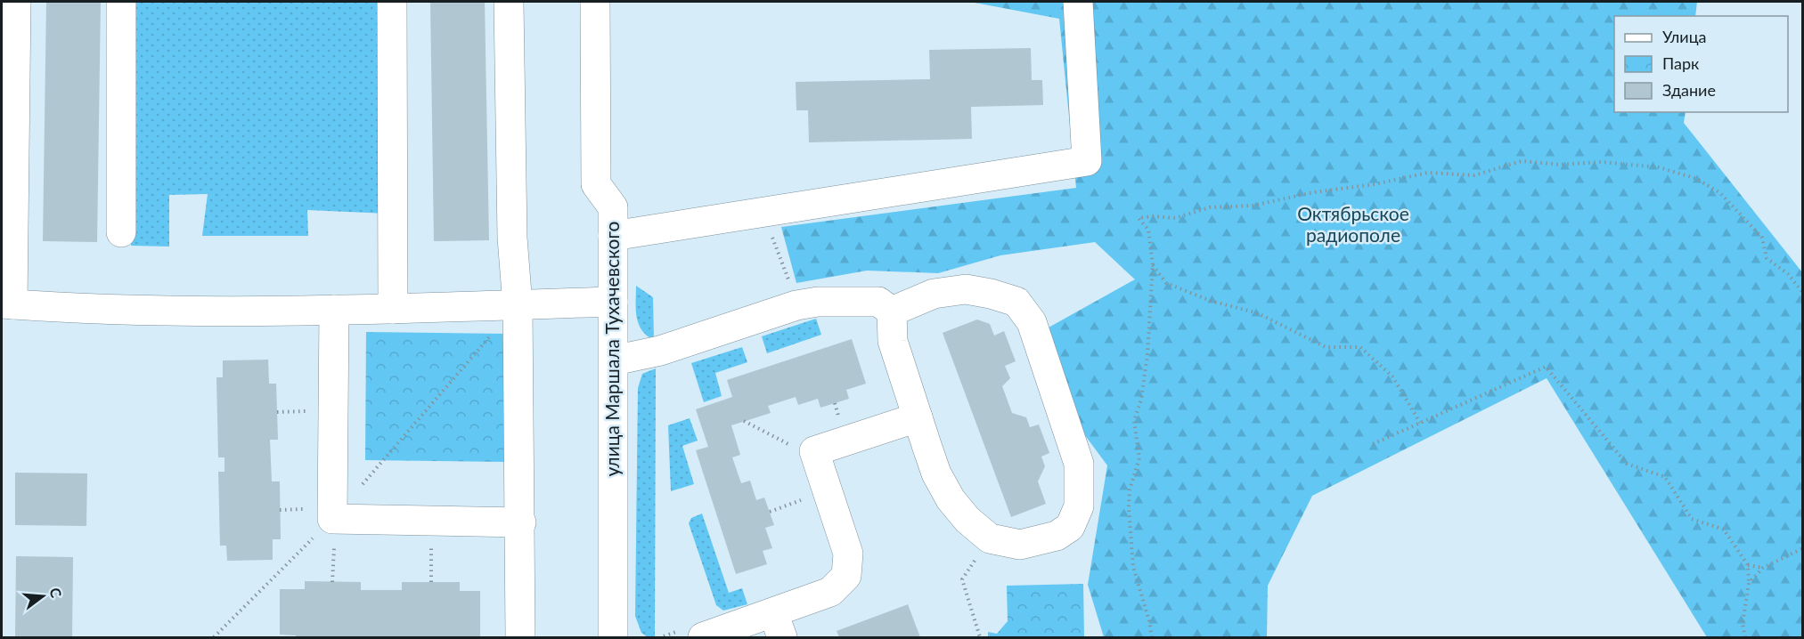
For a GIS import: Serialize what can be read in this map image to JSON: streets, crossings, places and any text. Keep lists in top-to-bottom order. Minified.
{"streets":{"street":["улица Маршала Тухачевского"]},"parks":["Октябрьское радиополе"],"legend":["Улица","Парк","Здание"],"north":"right"}
